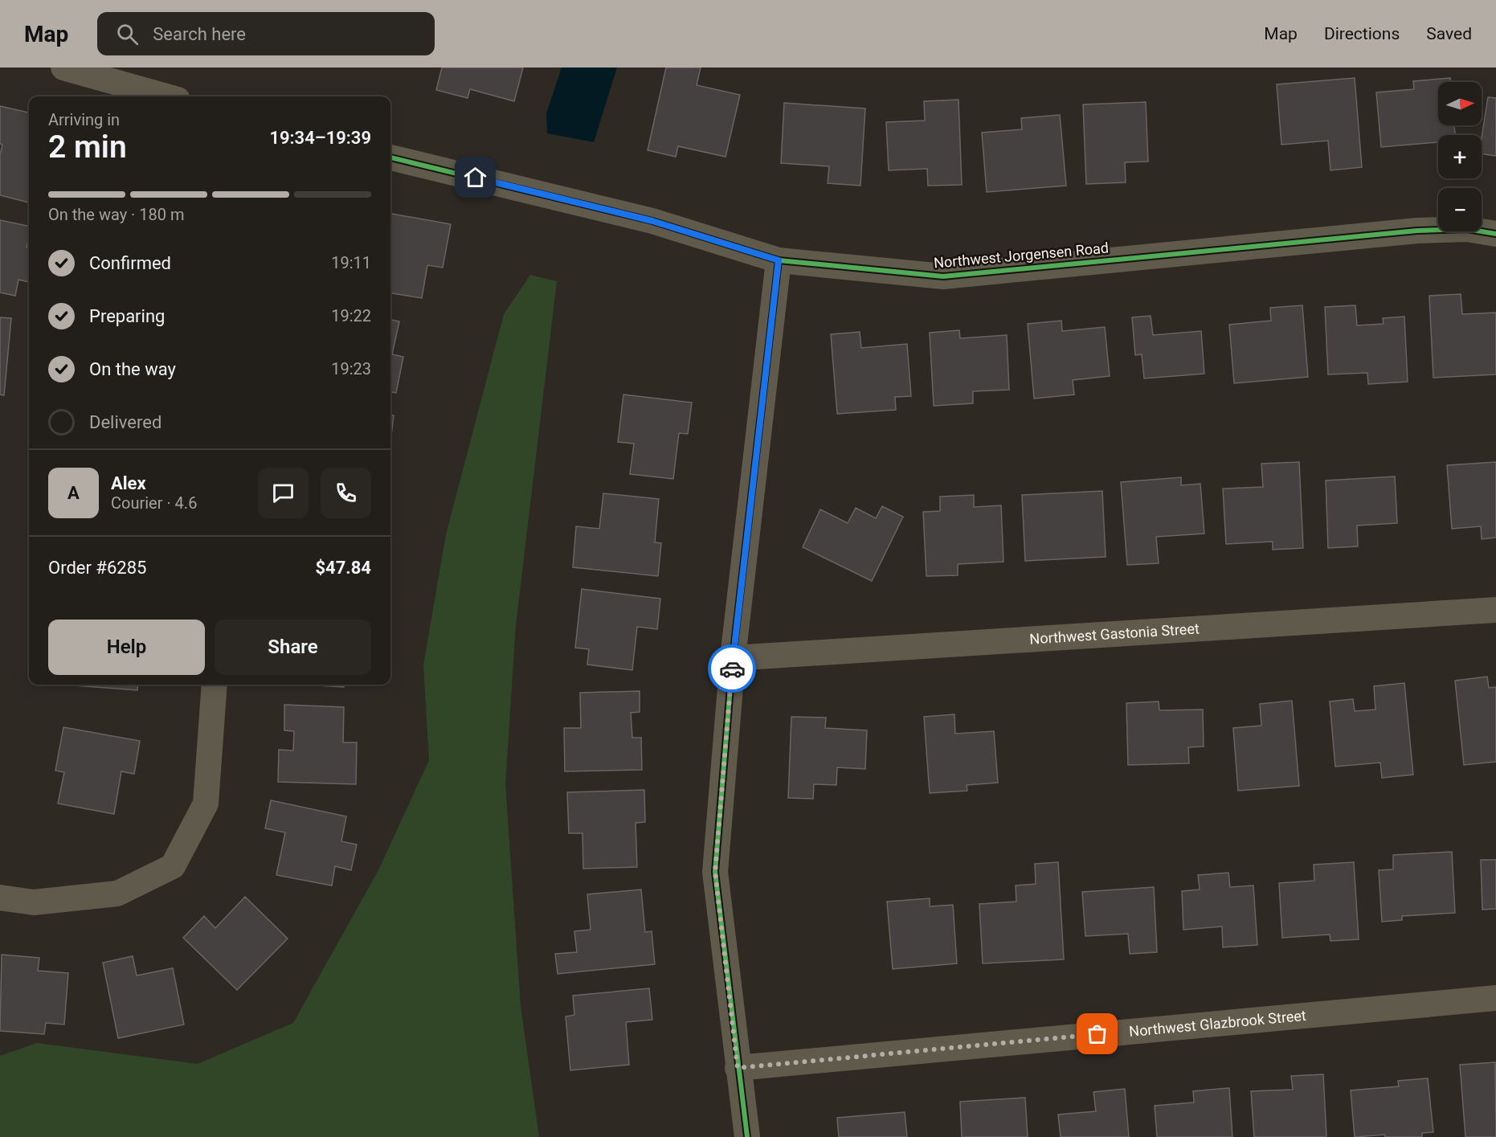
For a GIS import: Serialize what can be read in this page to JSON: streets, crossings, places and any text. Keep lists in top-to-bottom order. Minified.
{"streets":{"street":["Northwest Jorgensen Road","Northwest Gastonia Street","Northwest Glazbrook Street"]},"north":"right","page":{"header":"Map","search":"Search here","nav":["Map","Directions","Saved"],"map_buttons":["+","−"],"heading":["2 min","Arriving in","19:34–19:39"],"panel":["Alex","Courier · 4.6","Order #6285","$47.84"],"bar":"On the way · 180 m","list":[["Confirmed","19:11"],["Preparing","19:22"],["On the way","19:23"],"Delivered"],"round":"A","buttons":["Help","Share"]}}
